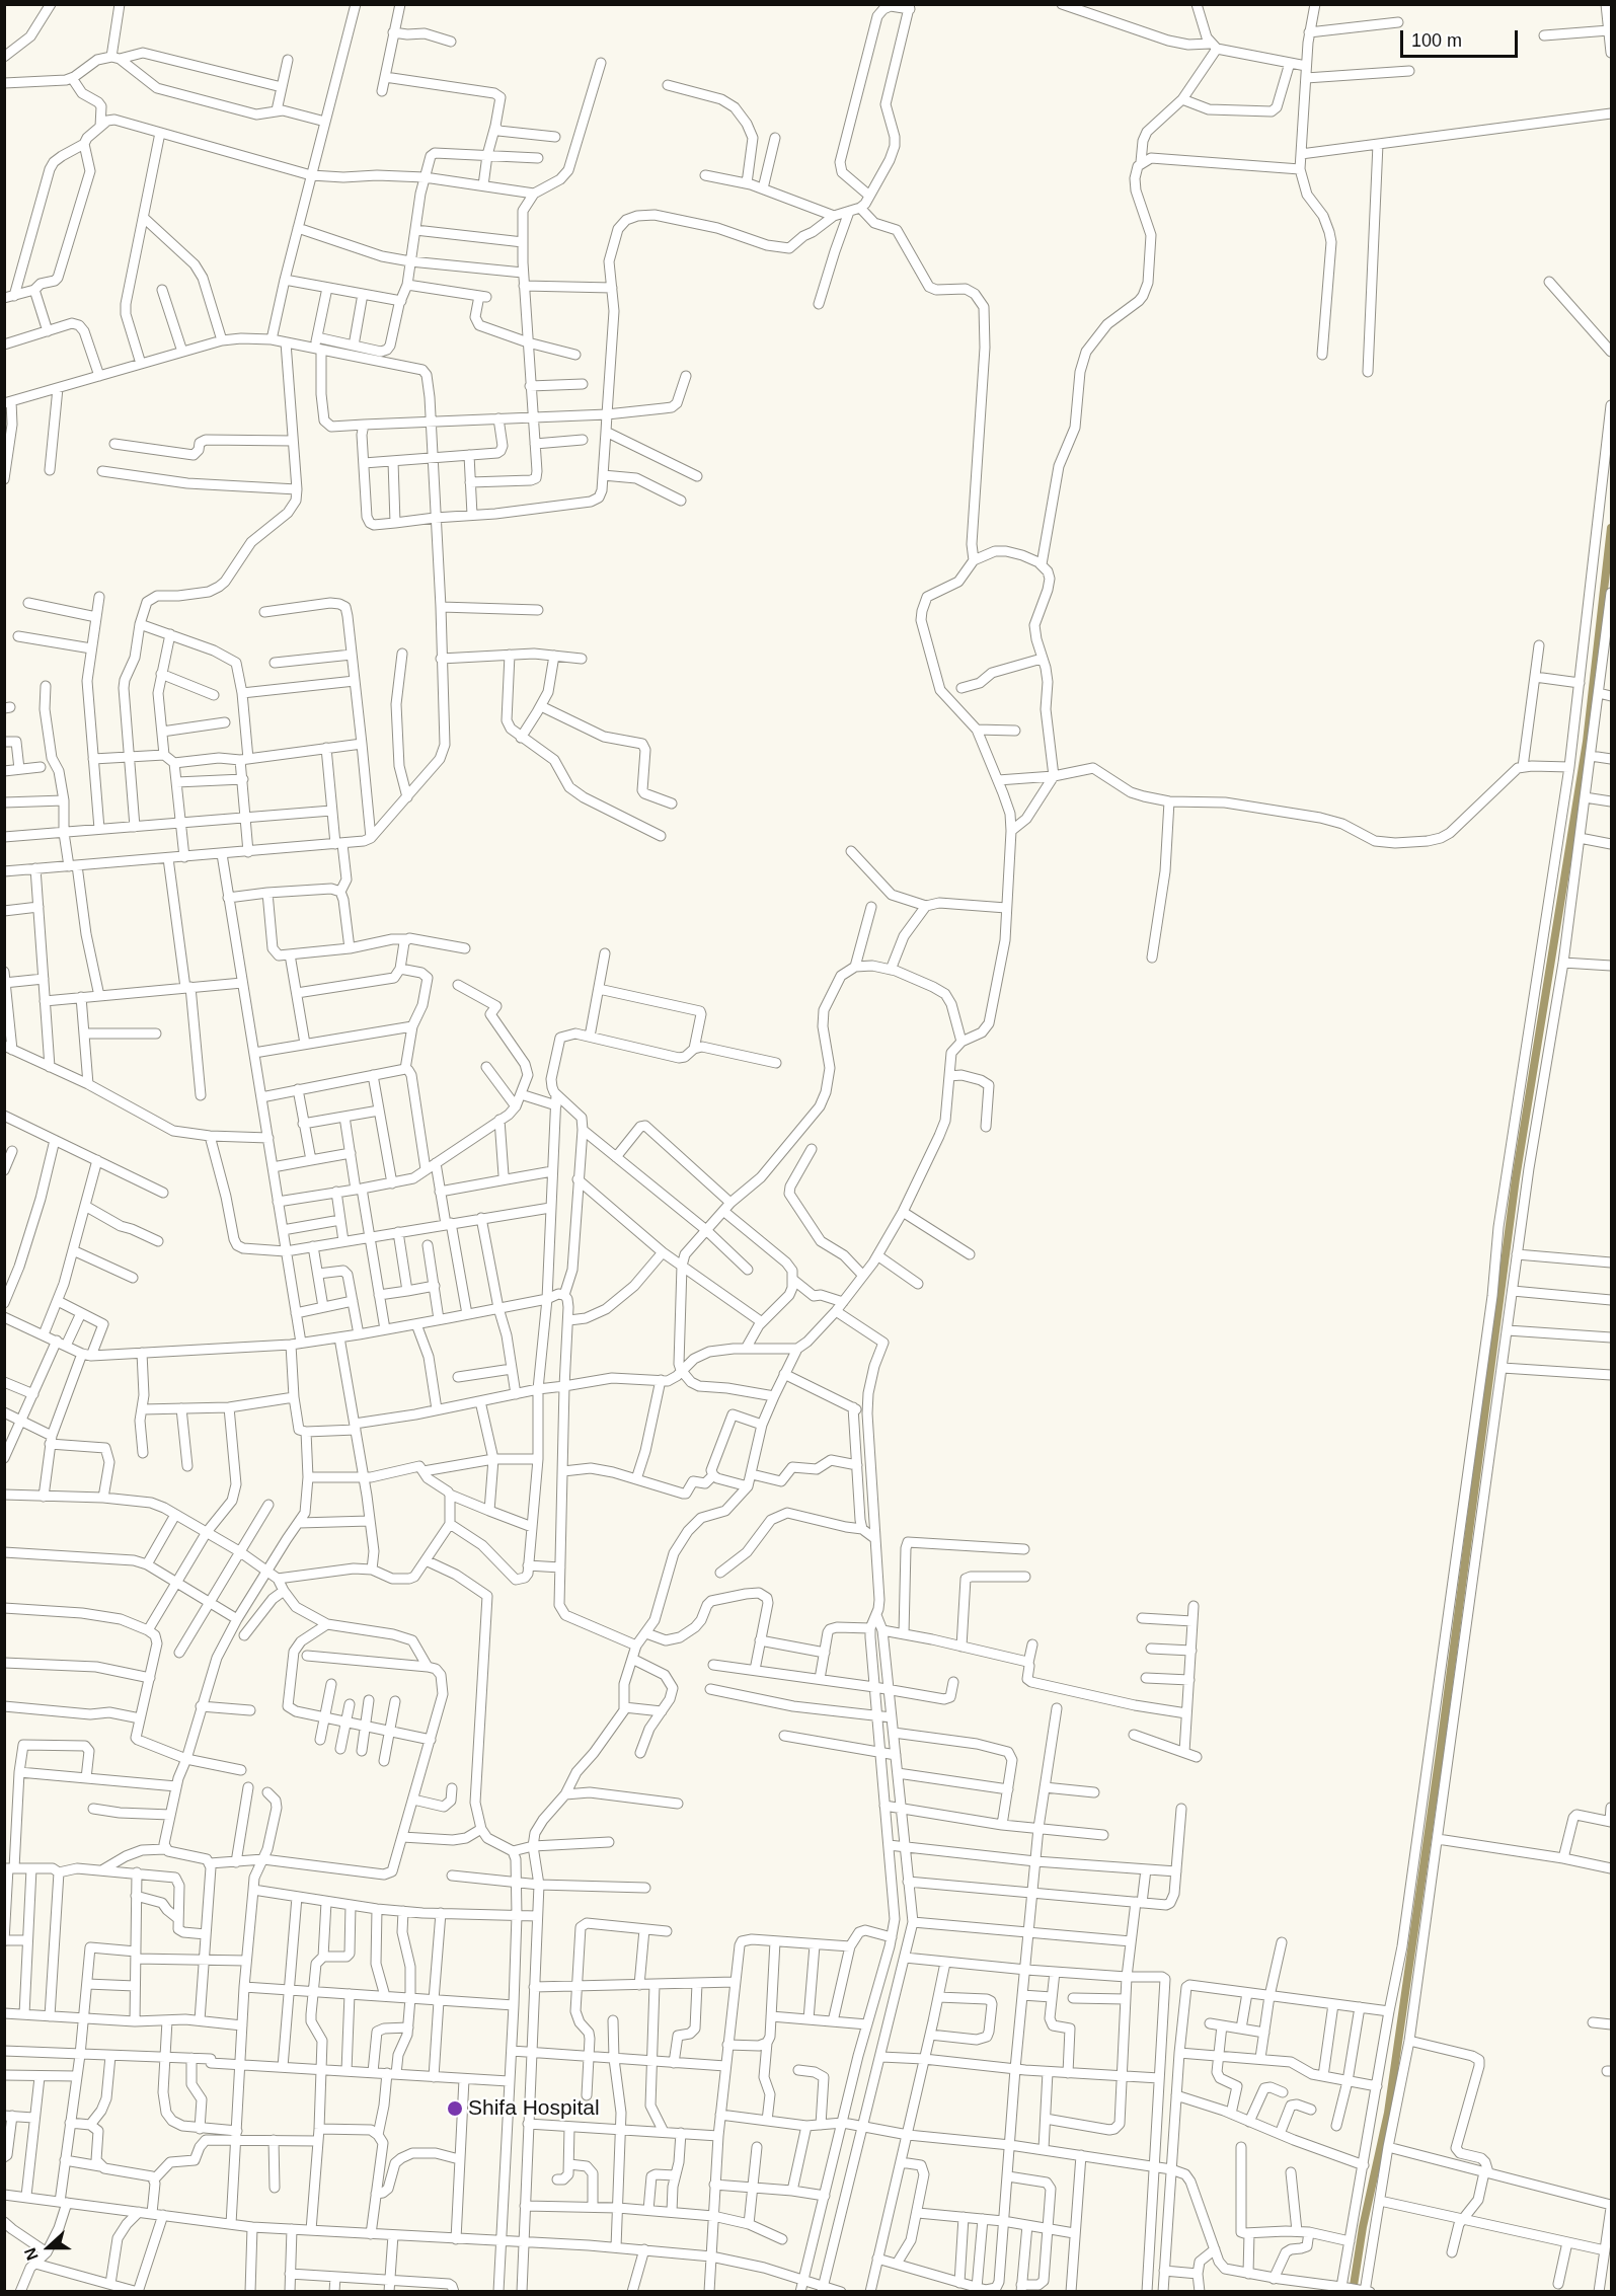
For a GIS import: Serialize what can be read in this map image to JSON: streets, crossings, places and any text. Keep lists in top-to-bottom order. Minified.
{"places":["Shifa Hospital"],"scale_bar":"100 m","north":"left"}
